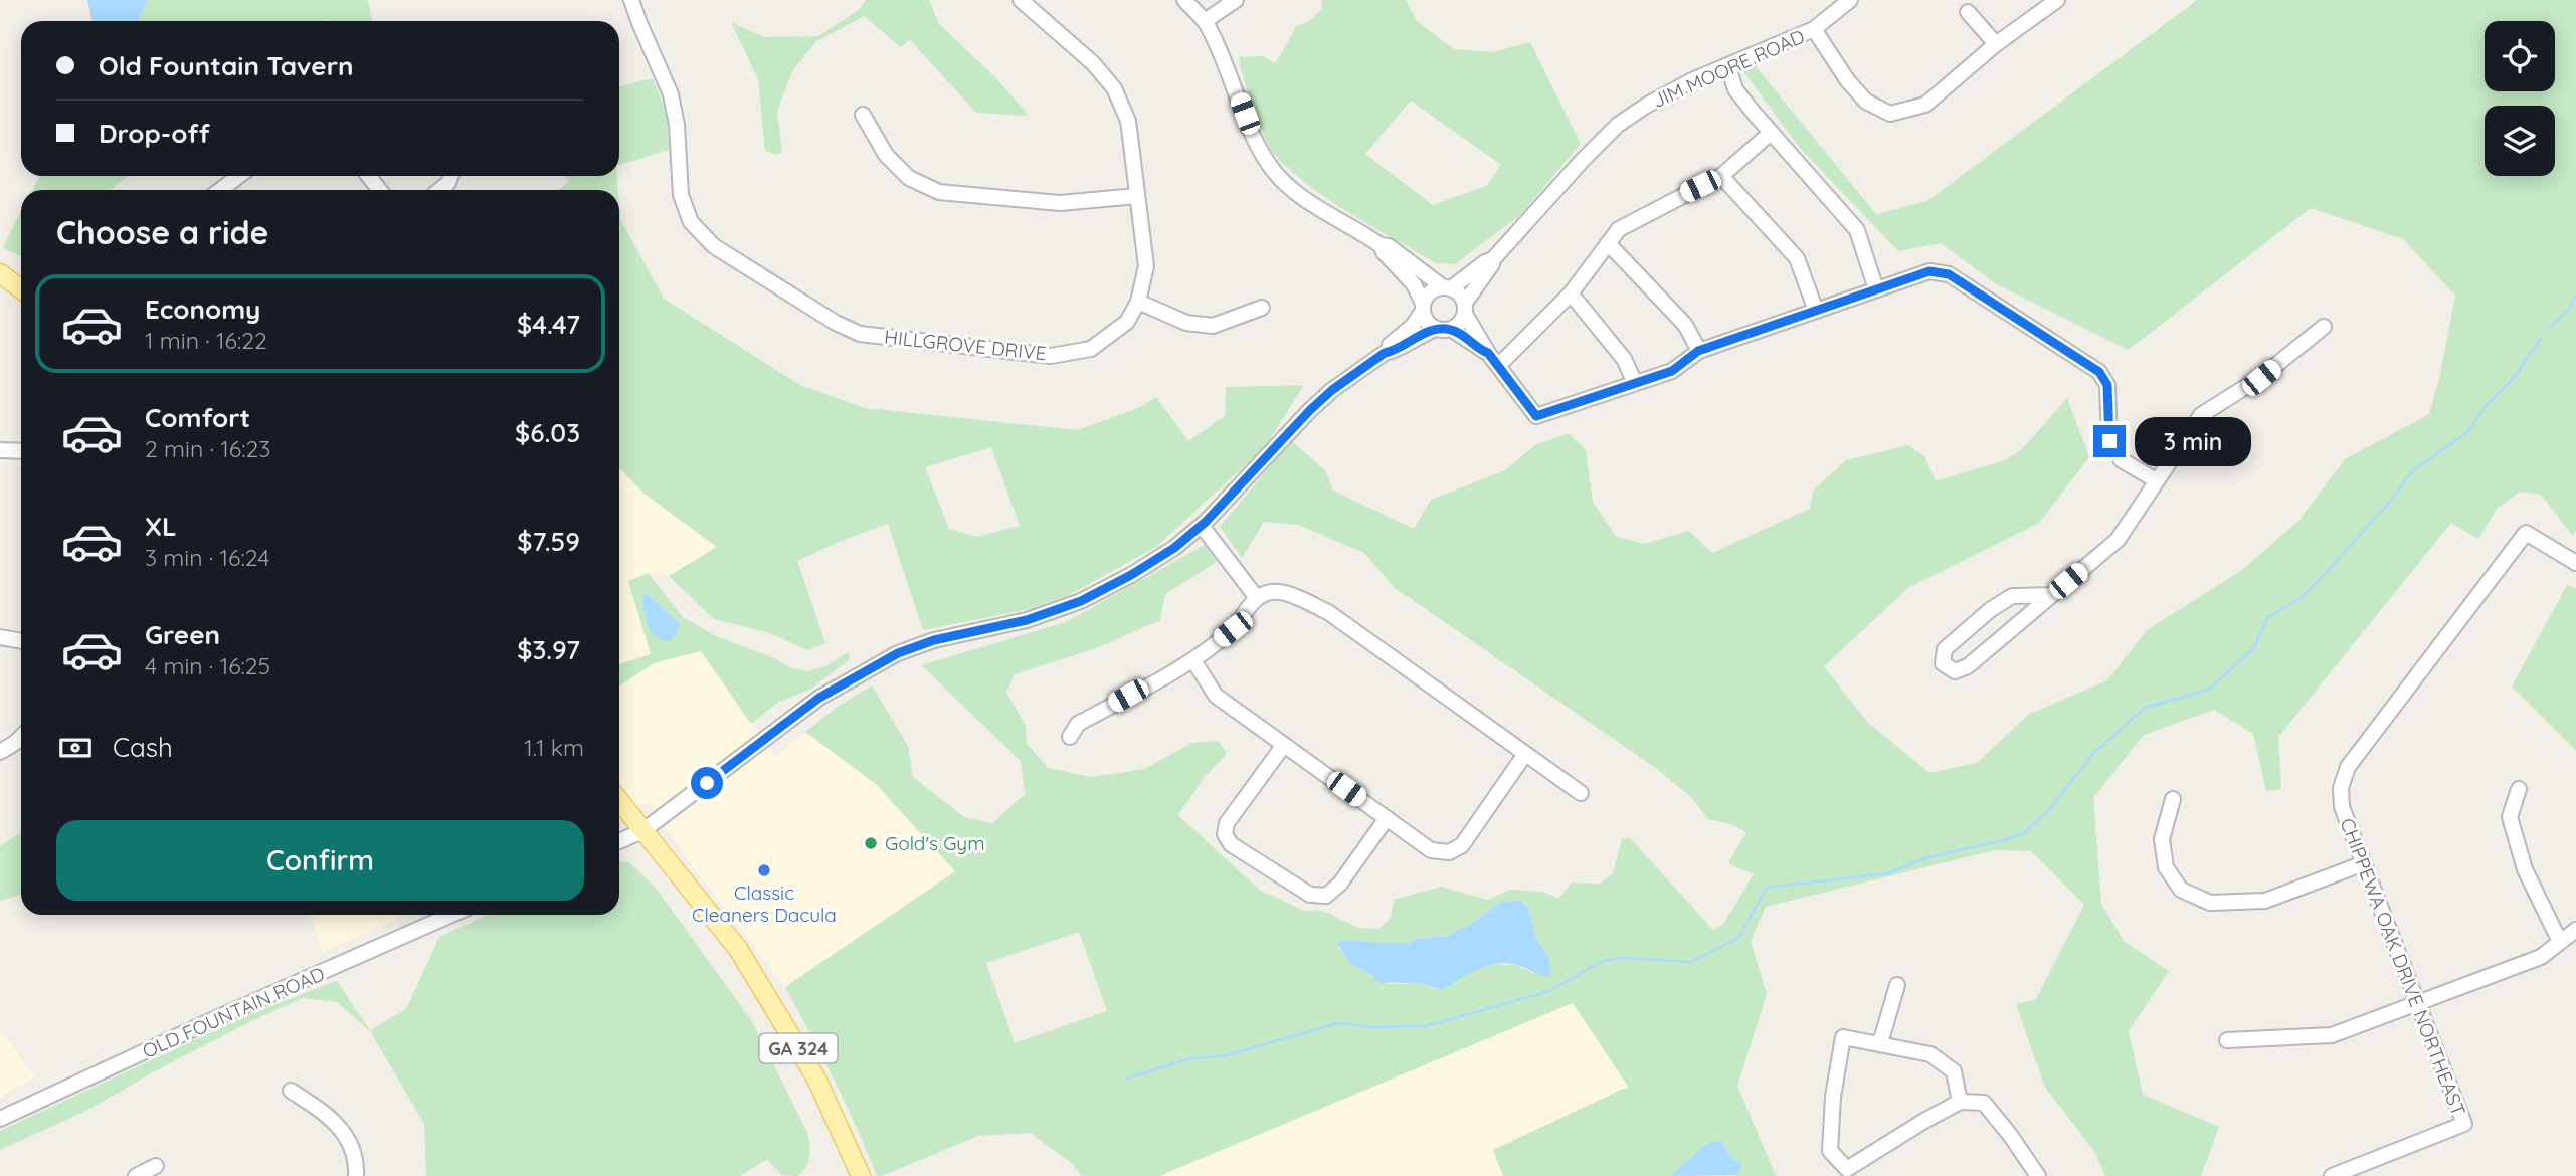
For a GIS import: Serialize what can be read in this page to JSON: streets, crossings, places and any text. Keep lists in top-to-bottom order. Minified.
{"streets":{"main road":["GA 324"],"street":["JIM MOORE ROAD","HILLGROVE DRIVE","CHIPPEWA OAK DRIVE NORTHEAST","OLD FOUNTAIN ROAD"]},"places":["Gold's Gym","Classic Cleaners Dacula"],"page":{"banner":["Old Fountain Tavern","Drop-off"],"heading":"Choose a ride","list":[{"name":"Economy","note":"1 min · 16:22","value":"$4.47"},{"name":"Comfort","note":"2 min · 16:23","value":"$6.03"},{"name":"XL","note":"3 min · 16:24","value":"$7.59"},{"name":"Green","note":"4 min · 16:25","value":"$3.97"}],"bubble":"3 min","pay":["Cash","1.1 km"],"buttons":"Confirm"}}
